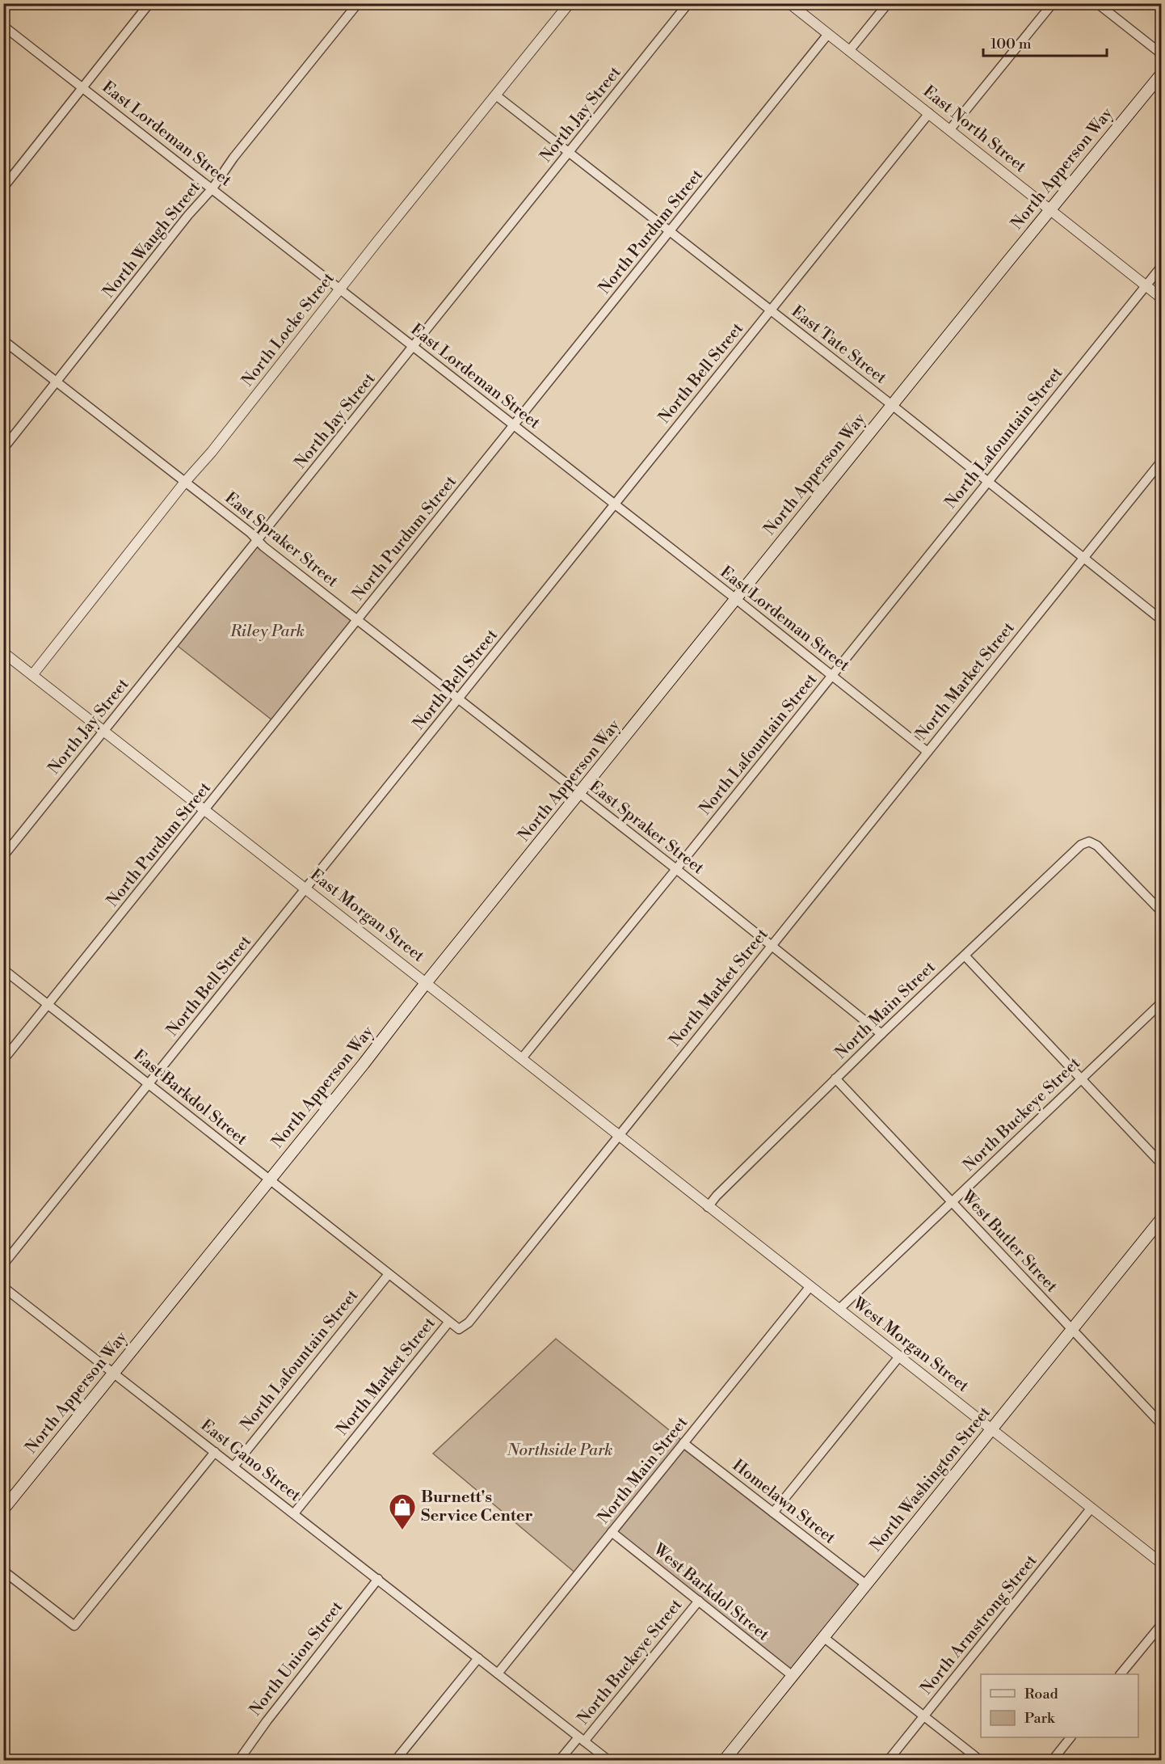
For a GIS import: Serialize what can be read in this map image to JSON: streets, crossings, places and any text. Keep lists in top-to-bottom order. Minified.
{"streets":{"main road":["North Apperson Way","North Washington Street"],"street":["North Jay Street","East North Street","East Lordeman Street","North Purdum Street","North Waugh Street","North Locke Street","East Tate Street","North Bell Street","North Lafountain Street","East Spraker Street","North Market Street","East Morgan Street","North Main Street","East Barkdol Street","North Buckeye Street","West Butler Street","West Morgan Street","East Gano Street","Homelawn Street","West Barkdol Street","North Armstrong Street","North Union Street"]},"crossings":[["North Jay Street","East Lordeman Street"],["North Jay Street","East Tate Street"],["North Jay Street","East Spraker Street"],["North Jay Street","East Morgan Street"],["East North Street","North Apperson Way"],["East North Street","North Purdum Street"],["East North Street","North Bell Street"],["East North Street","North Lafountain Street"],["East Lordeman Street","North Apperson Way"],["East Lordeman Street","North Purdum Street"],["East Lordeman Street","North Waugh Street"],["East Lordeman Street","North Locke Street"],["East Lordeman Street","North Bell Street"],["East Lordeman Street","North Lafountain Street"],["East Lordeman Street","North Market Street"],["North Apperson Way","East Tate Street"],["North Apperson Way","East Spraker Street"],["North Apperson Way","East Morgan Street"],["North Apperson Way","East Barkdol Street"],["North Apperson Way","East Gano Street"],["North Purdum Street","East Tate Street"],["North Purdum Street","East Spraker Street"],["North Purdum Street","East Morgan Street"],["North Purdum Street","East Barkdol Street"],["North Waugh Street","East Spraker Street"],["North Locke Street","East Tate Street"],["North Locke Street","East Spraker Street"],["North Locke Street","East Morgan Street"],["East Tate Street","North Bell Street"],["East Tate Street","North Lafountain Street"],["East Tate Street","North Market Street"],["North Bell Street","East Spraker Street"],["North Bell Street","East Morgan Street"],["North Bell Street","East Barkdol Street"],["North Lafountain Street","East Spraker Street"],["North Lafountain Street","East Morgan Street"],["North Lafountain Street","East Barkdol Street"],["North Lafountain Street","East Gano Street"],["East Spraker Street","North Market Street"],["East Spraker Street","North Main Street"],["North Market Street","East Morgan Street"],["North Market Street","East Barkdol Street"],["North Market Street","East Gano Street"],["East Morgan Street","North Main Street"],["East Morgan Street","West Morgan Street"],["North Main Street","West Butler Street"],["North Main Street","West Morgan Street"],["North Main Street","East Gano Street"],["North Main Street","Homelawn Street"],["North Main Street","West Barkdol Street"],["North Buckeye Street","West Butler Street"],["North Buckeye Street","West Morgan Street"],["North Buckeye Street","East Gano Street"],["North Buckeye Street","West Barkdol Street"],["West Butler Street","North Washington Street"],["West Morgan Street","North Washington Street"],["West Morgan Street","North Armstrong Street"],["East Gano Street","North Union Street"],["North Washington Street","Homelawn Street"],["North Washington Street","West Barkdol Street"]],"parks":["Riley Park","Northside Park"],"places":{"shop":["Burnett's Service Center"]},"legend":["Road","Park"],"scale_bar":"100 m"}
